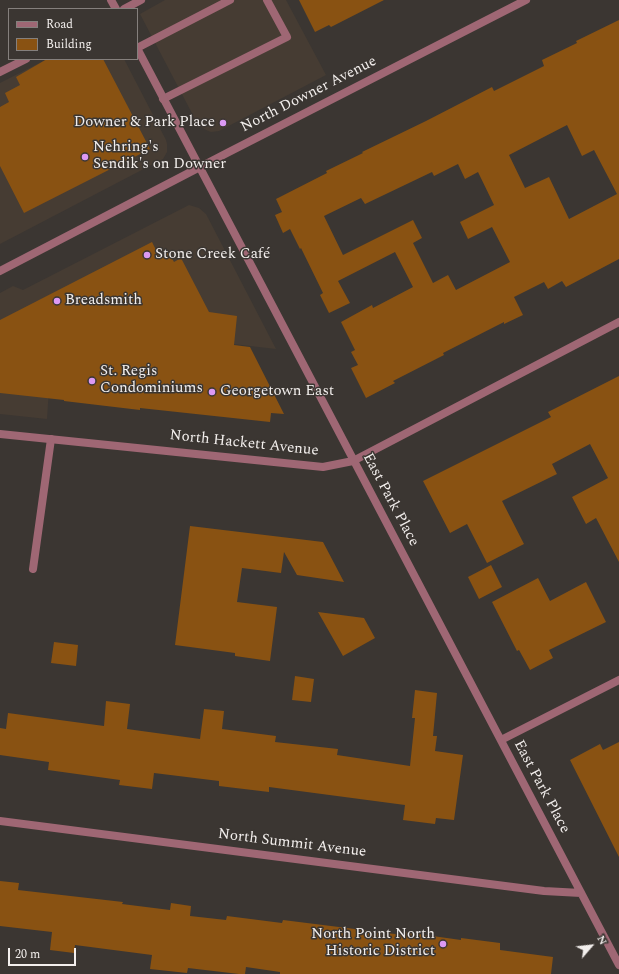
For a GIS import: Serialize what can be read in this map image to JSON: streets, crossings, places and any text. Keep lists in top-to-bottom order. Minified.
{"streets":{"street":["North Downer Avenue","North Hackett Avenue","East Park Place","North Summit Avenue"]},"crossings":[["North Downer Avenue","East Park Place"],["North Hackett Avenue","East Park Place"],["East Park Place","North Summit Avenue"]],"places":["Downer & Park Place","Nehring's Sendik's on Downer","Stone Creek Café","Breadsmith","St. Regis Condominiums","Georgetown East","North Point North Historic District"],"legend":["Road","Building"],"scale_bar":"20 m","north":"top right"}
